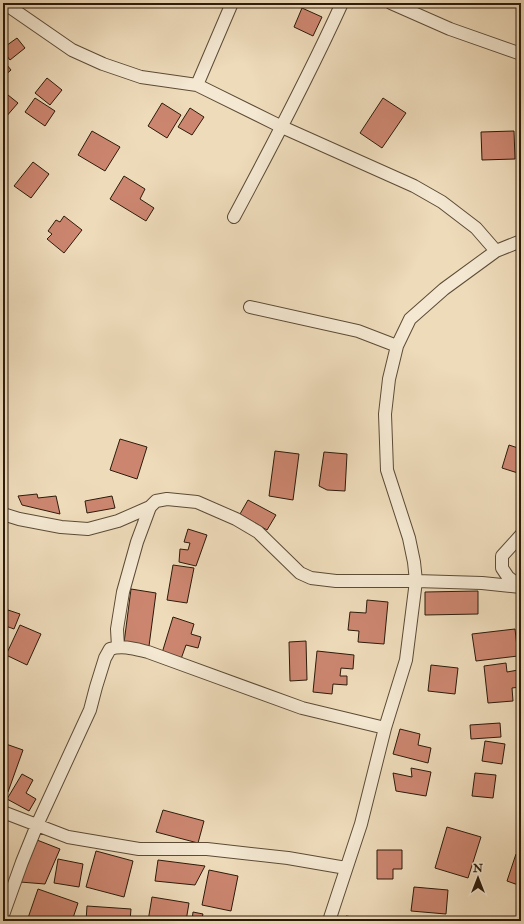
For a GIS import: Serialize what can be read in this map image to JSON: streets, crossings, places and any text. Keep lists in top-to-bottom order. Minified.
{"north":"top"}
